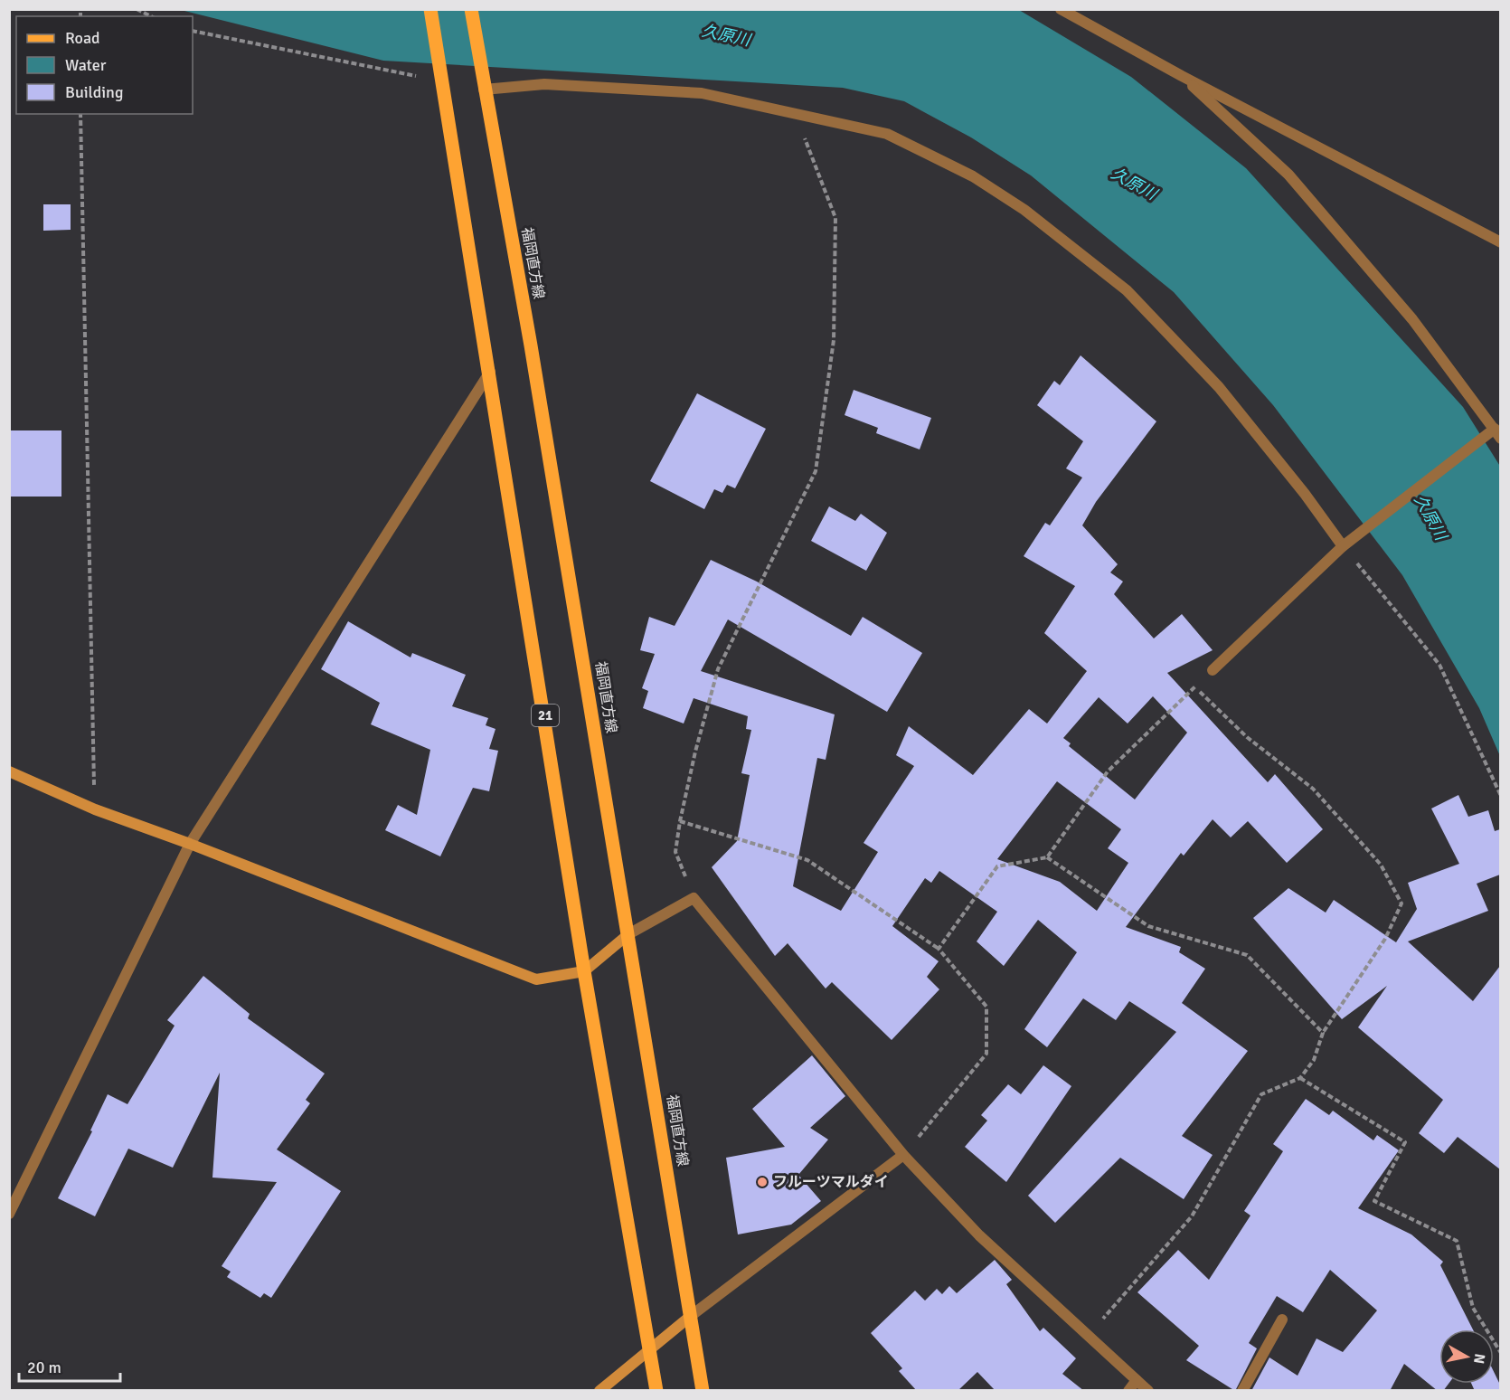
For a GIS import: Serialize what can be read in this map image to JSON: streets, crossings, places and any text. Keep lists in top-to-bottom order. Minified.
{"streets":{"main road":["福岡直方線","21"]},"water":["久原川"],"places":["フルーツマルダイ"],"legend":["Road","Water","Building"],"scale_bar":"20 m","north":"right"}
